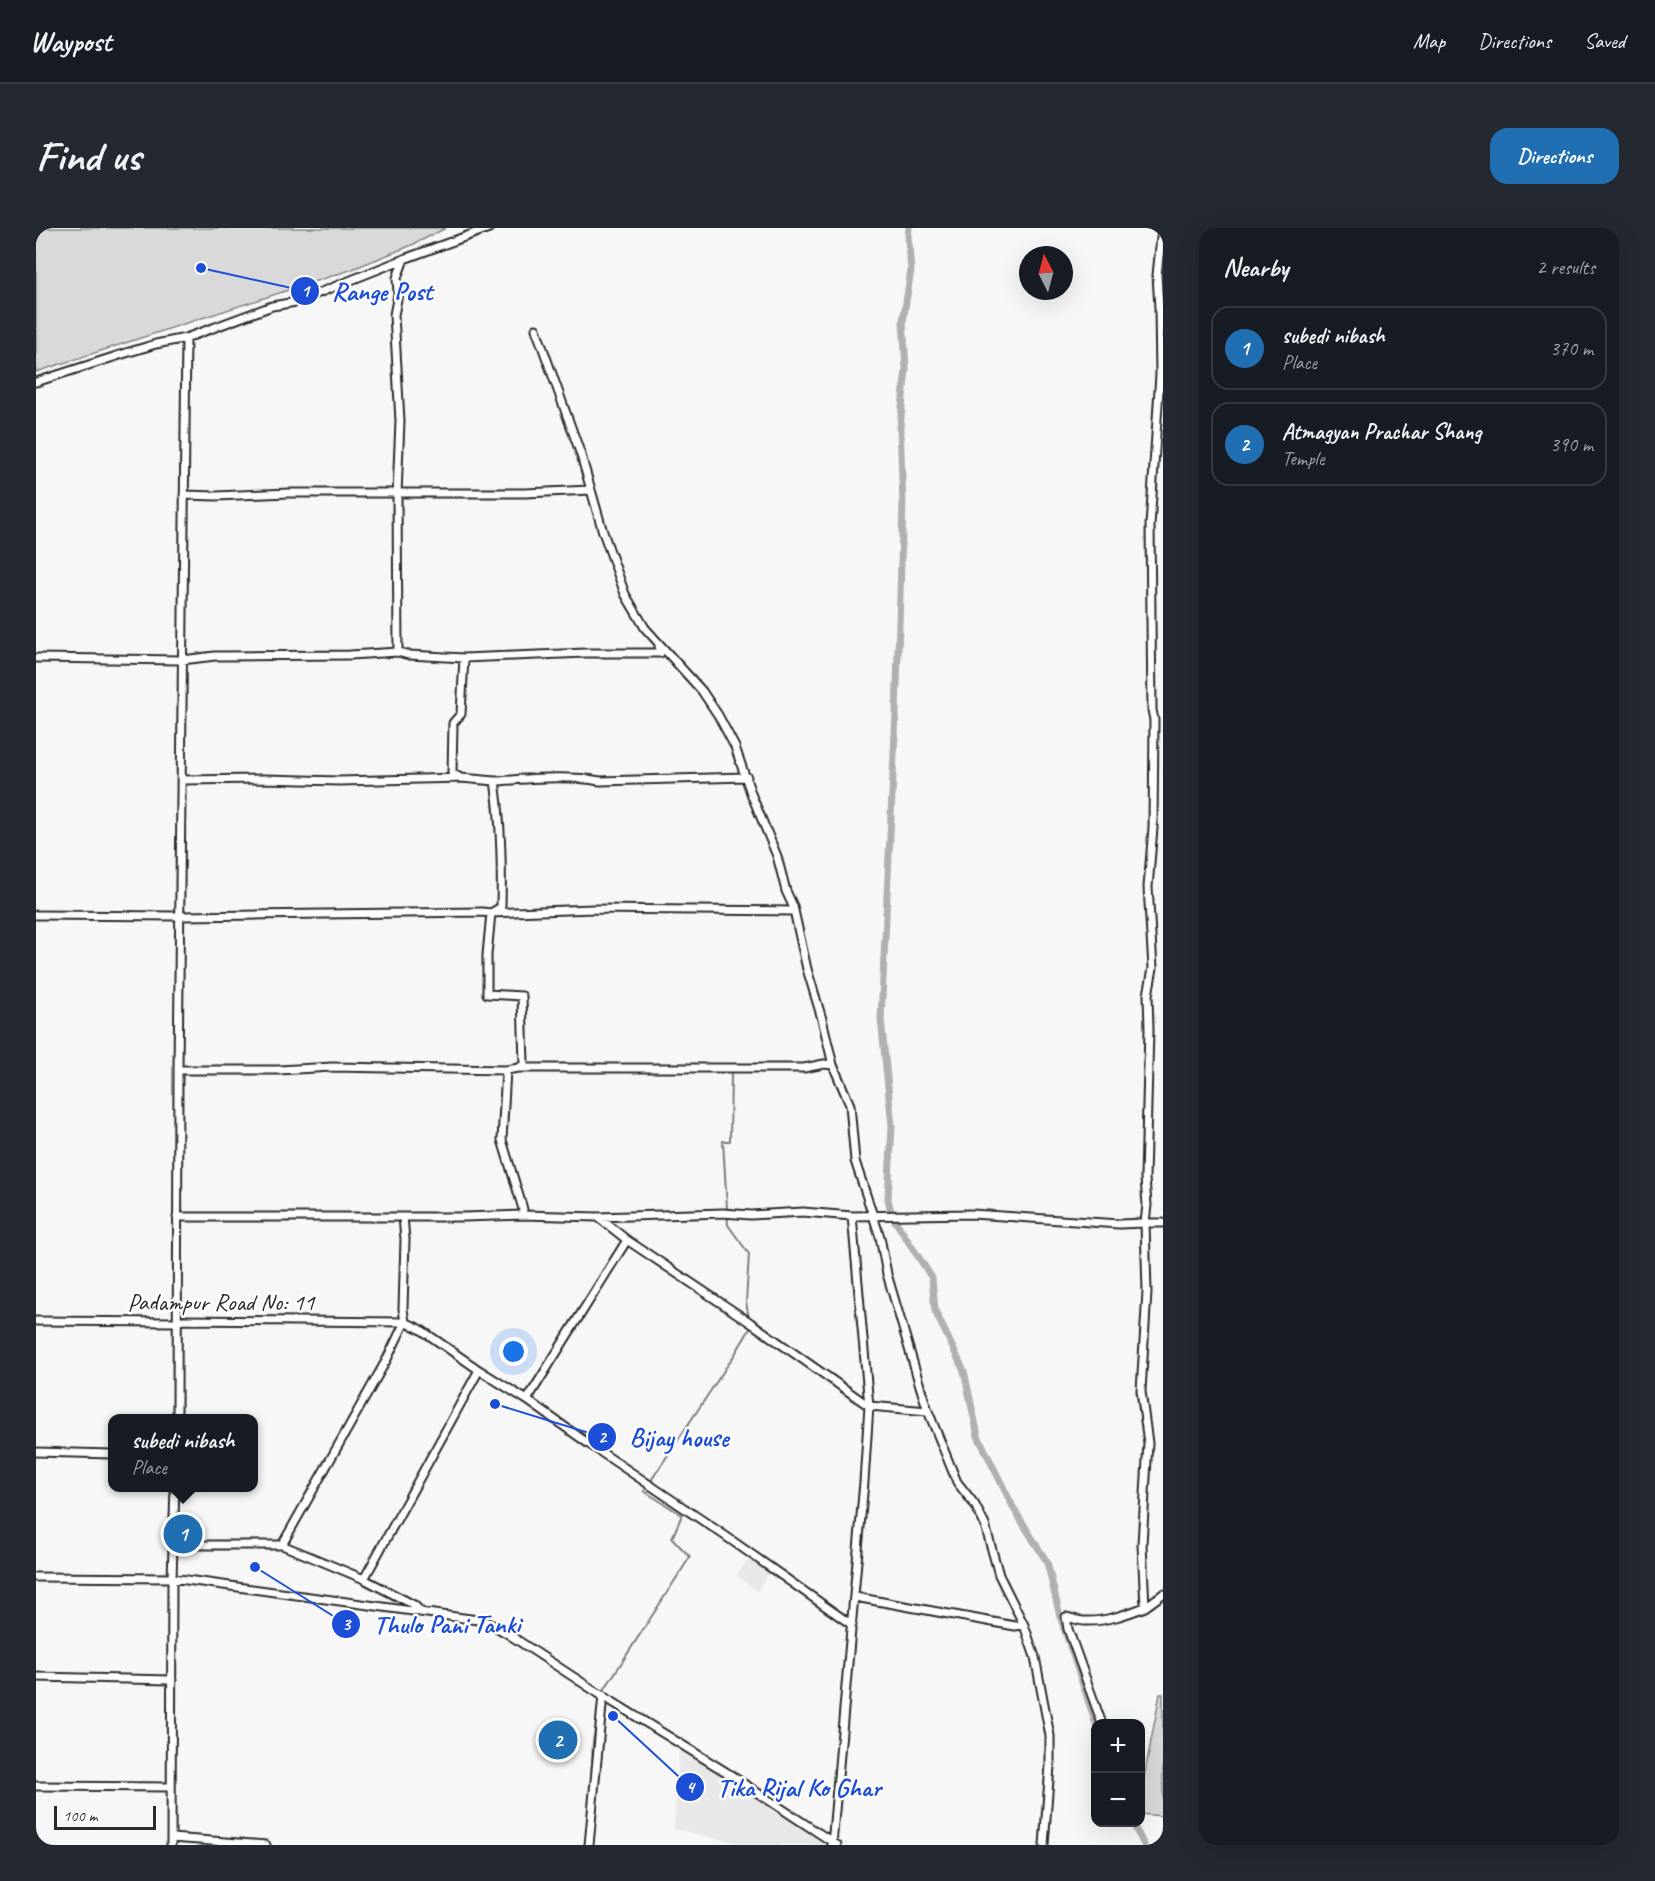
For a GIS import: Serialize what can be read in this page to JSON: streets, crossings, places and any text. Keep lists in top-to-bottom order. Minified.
{"streets":{"street":["Padampur Road No: 11"]},"places":["Range Post","Bijay house","Thulo Pani Tanki","Tika Rijal Ko Ghar"],"scale_bar":"100 m","north":"top","page":{"header":"Waypost","nav":["Map","Directions","Saved"],"buttons":"Directions","title":"Find us","heading":["Nearby","2 results"],"list":[{"mark":"1","name":"subedi nibash","note":"Place","value":"370 m"},{"mark":"2","name":"Atmagyan Prachar Shang","note":"Temple","value":"390 m"}],"popup":["subedi nibash","Place"],"pins":["1","2"],"map_buttons":["+","−"],"scale":"100 m"}}
